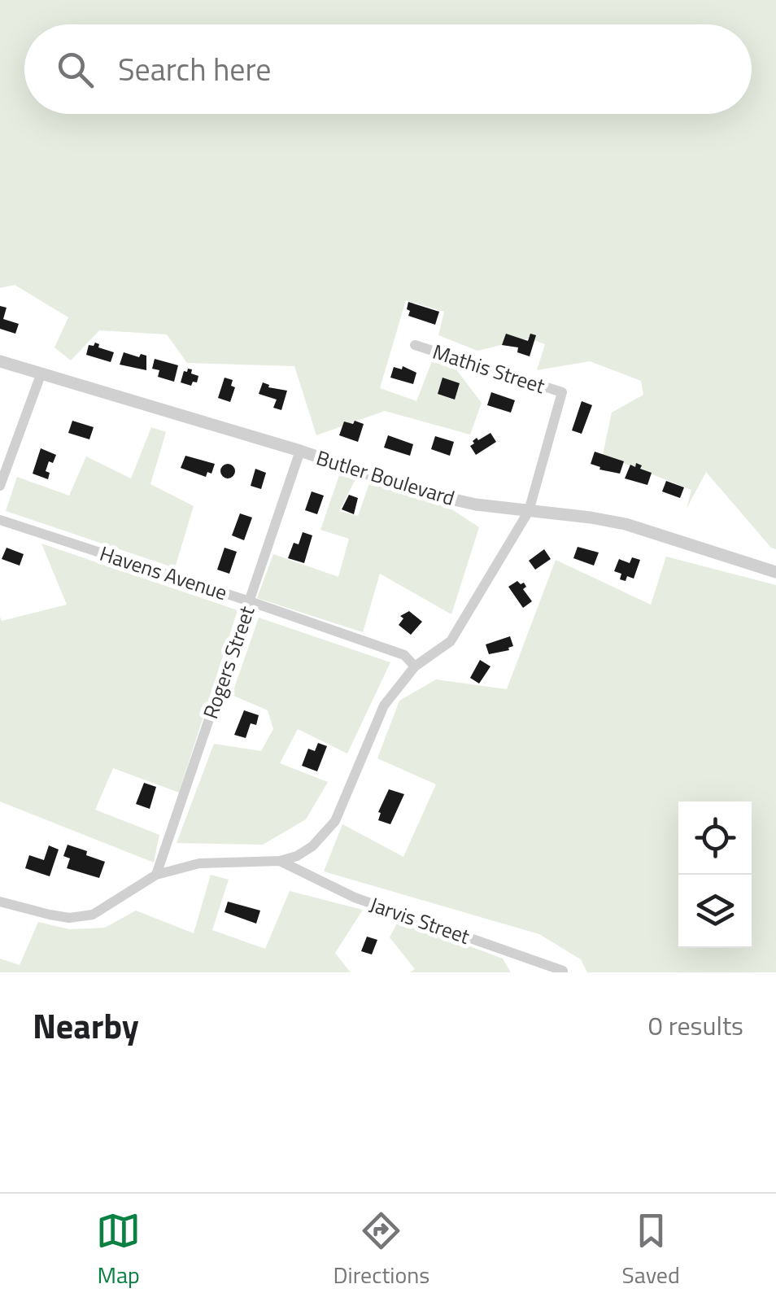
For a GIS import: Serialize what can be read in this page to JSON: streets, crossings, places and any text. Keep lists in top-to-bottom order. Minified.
{"streets":{"street":["Mathis Street","Butler Boulevard","Havens Avenue","Rogers Street","Jarvis Street"]},"crossings":[["Mathis Street","Butler Boulevard"],["Butler Boulevard","Rogers Street"],["Havens Avenue","Rogers Street"]],"page":{"search":"Search here","heading":["Nearby","0 results"],"nav":["Map","Directions","Saved"]}}
